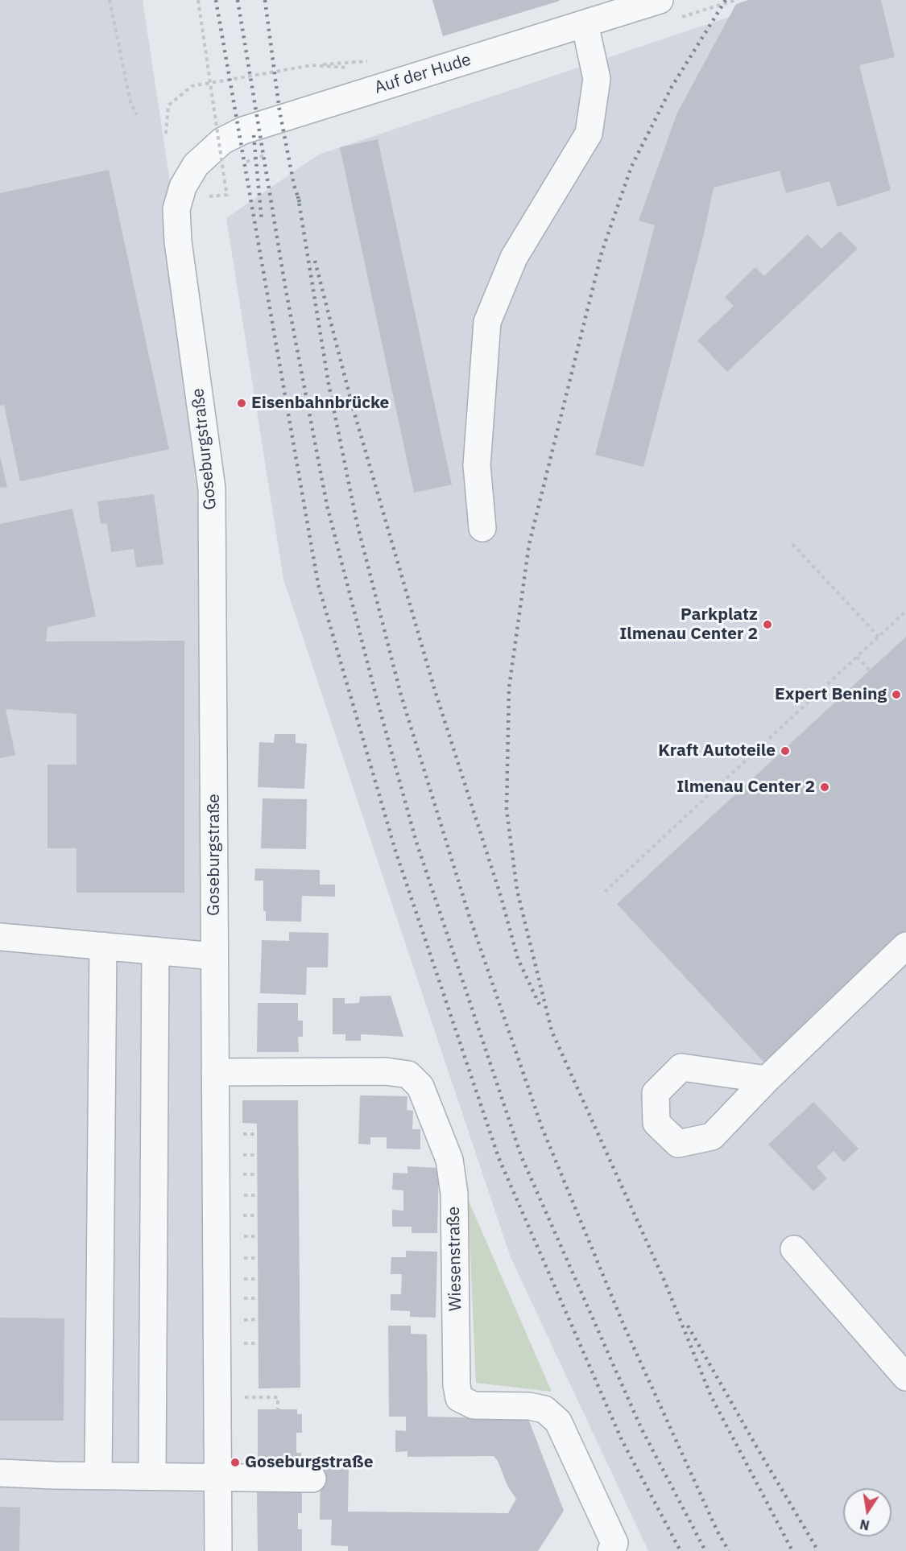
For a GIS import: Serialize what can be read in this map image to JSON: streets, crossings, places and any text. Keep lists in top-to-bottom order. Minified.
{"streets":{"street":["Auf der Hude","Goseburgstraße","Wiesenstraße"]},"crossings":[["Auf der Hude","Goseburgstraße"],["Goseburgstraße","Wiesenstraße"]],"places":["Eisenbahnbrücke","Parkplatz Ilmenau Center 2","Expert Bening","Kraft Autoteile","Ilmenau Center 2","Goseburgstraße"],"north":"bottom"}
